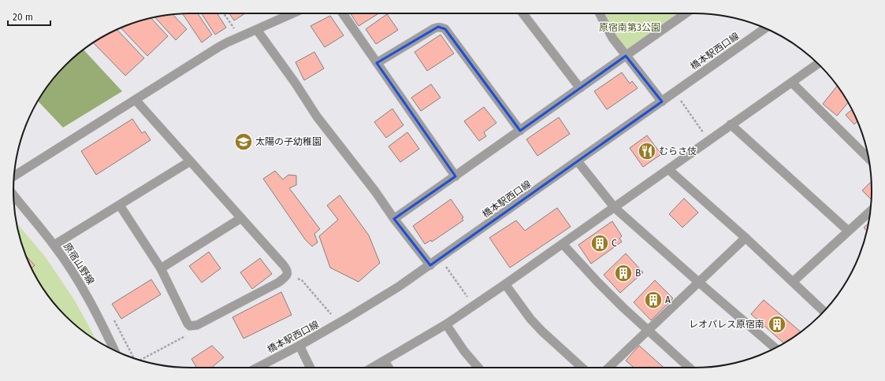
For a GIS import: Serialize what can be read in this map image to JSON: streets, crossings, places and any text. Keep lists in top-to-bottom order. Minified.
{"streets":{"street":["橋本駅西口線","原宿山野線"]},"parks":["原宿南第3公園"],"places":{"school or university":["太陽の子幼稚園"],"restaurant":["むらさ伎"],"building":["C","B","A","レオパレス原宿南"]},"scale_bar":"20 m"}
